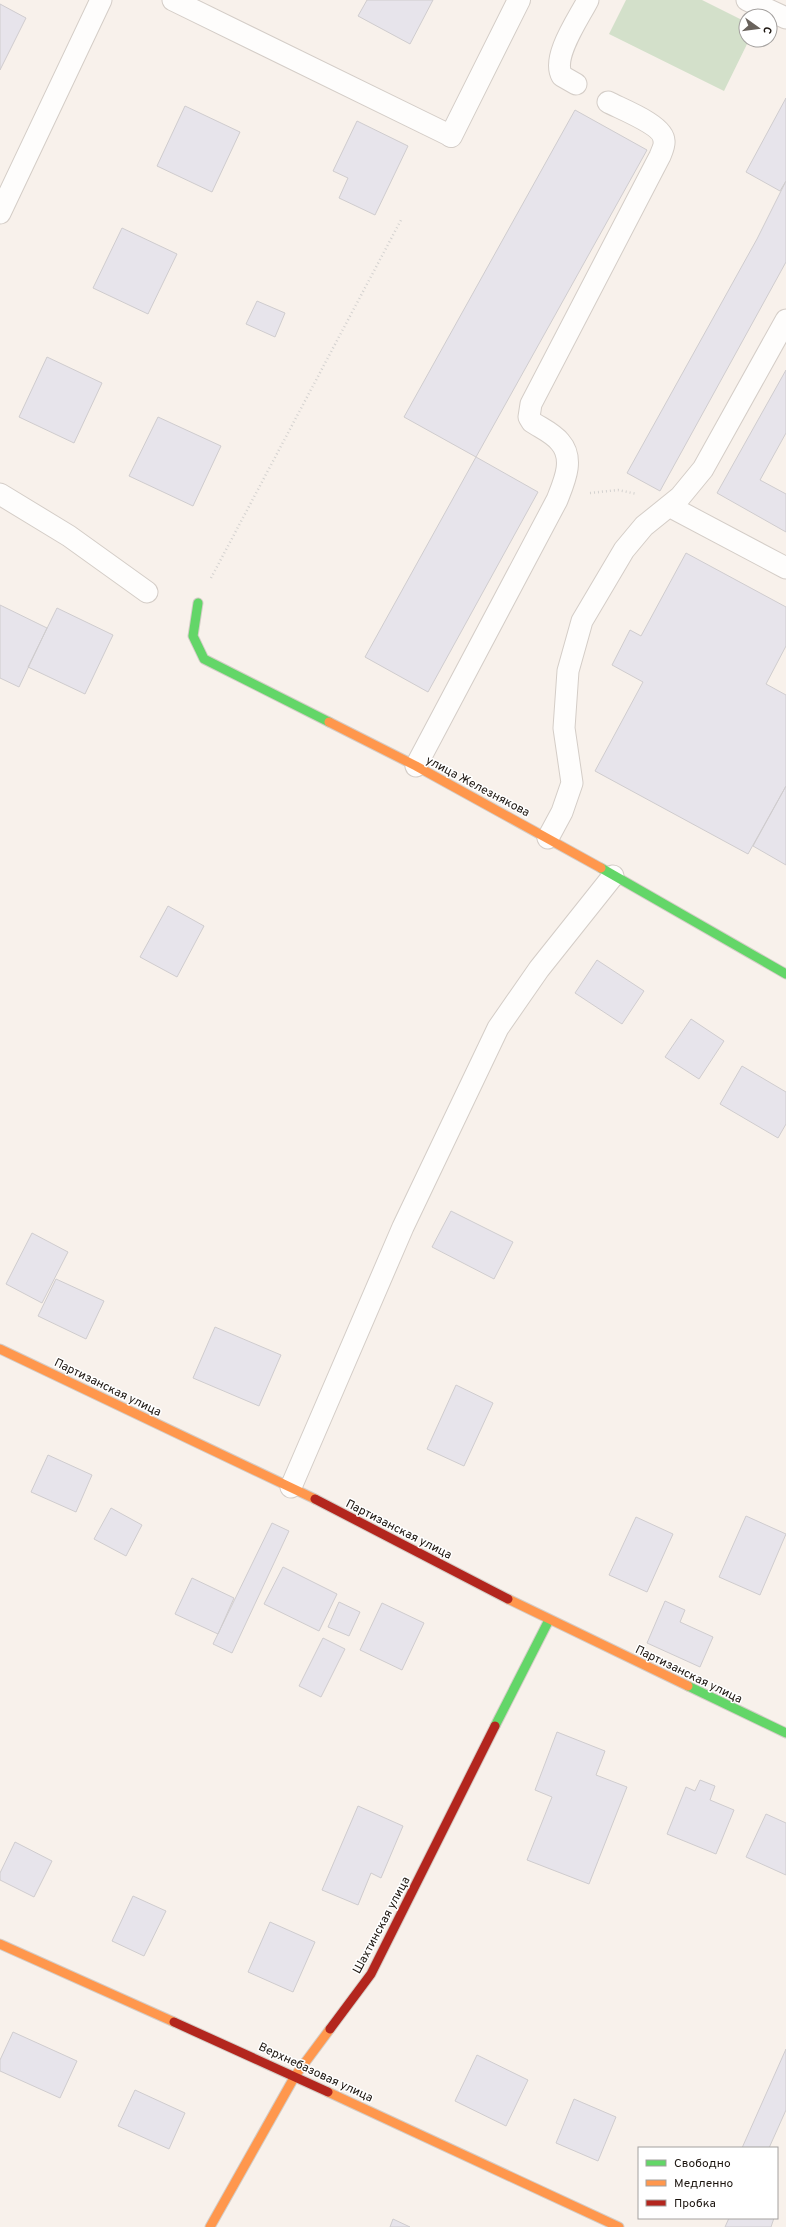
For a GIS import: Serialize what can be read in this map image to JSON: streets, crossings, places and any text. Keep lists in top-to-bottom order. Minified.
{"streets":{"street":["улица Железнякова","Партизанская улица","Шахтинская улица","Верхнебазовая улица"]},"crossings":[["Партизанская улица","Шахтинская улица"],["Шахтинская улица","Верхнебазовая улица"]],"legend":["Свободно","Медленно","Пробка"],"north":"right"}
